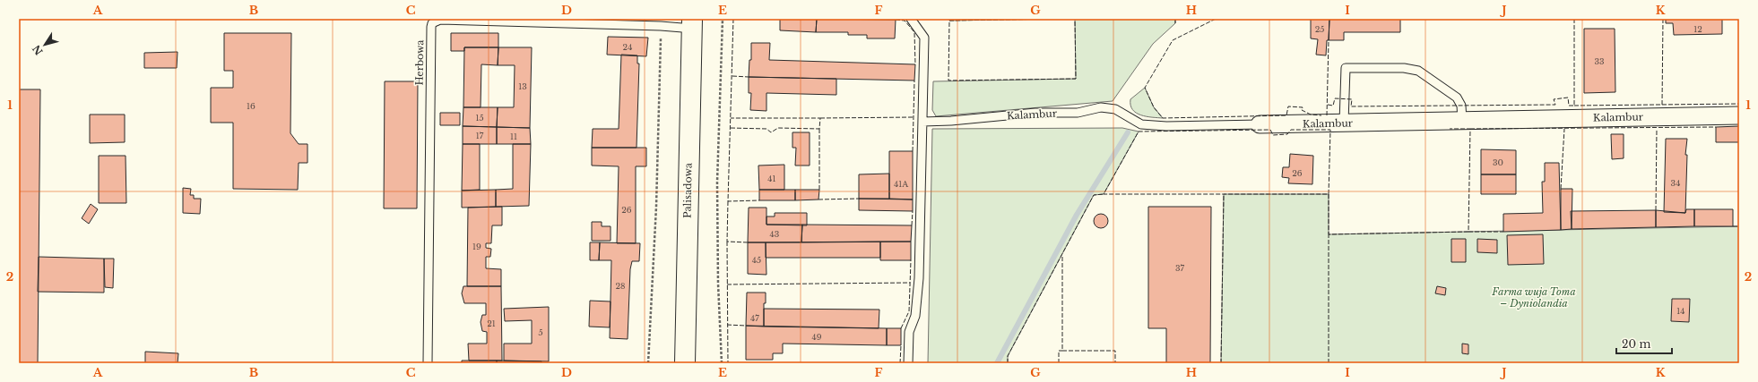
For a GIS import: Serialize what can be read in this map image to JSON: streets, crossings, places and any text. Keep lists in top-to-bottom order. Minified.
{"streets":{"street":["Kalambur","Palisadowa"],"lane":["Herbowa"]},"crossings":[["Herbowa","Palisadowa"]],"parks":["Farma wuja Toma – Dyniolandia"],"house_numbers":["25","12","24","33","13","16","15","17","11","30","26","41","34","41A","26","43","19","45","37","28","14","47","21","5","49"],"scale_bar":"20 m","north":"bottom left","grid":{"columns":["A","B","C","D","E","F","G","H","I","J","K"],"rows":["1","2"]}}
